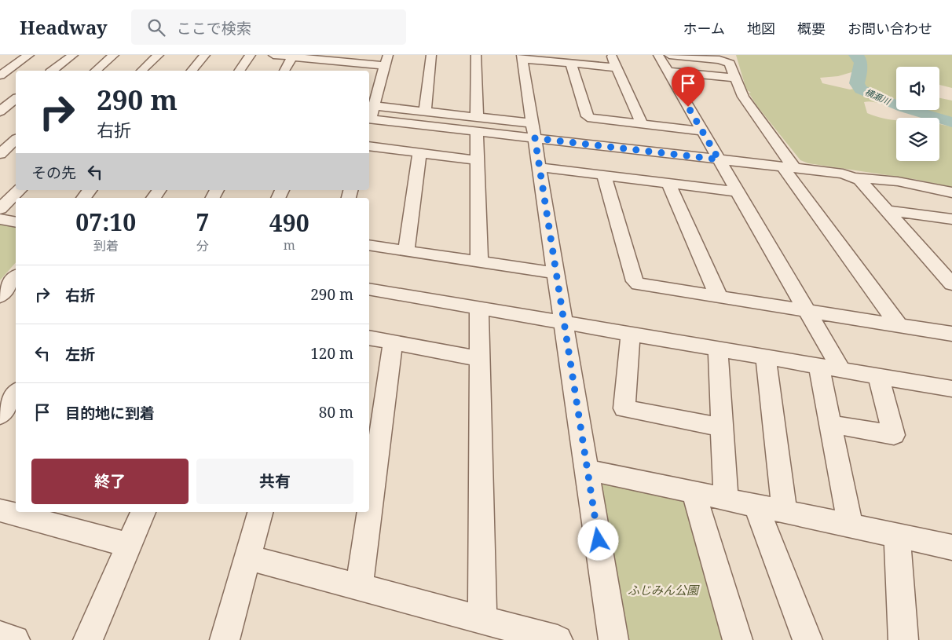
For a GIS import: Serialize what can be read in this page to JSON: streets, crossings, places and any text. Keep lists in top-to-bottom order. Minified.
{"water":["横瀬川"],"parks":["ふじみん公園"],"page":{"header":"Headway","search":"ここで検索","nav":["ホーム","地図","概要","お問い合わせ"],"turn":["290 m","右折"],"then":"その先","eta":["07:10","到着","7","分","490","m"],"list":[{"name":"右折","value":"290 m"},{"name":"左折","value":"120 m"},{"name":"目的地に到着","value":"80 m"}],"buttons":["終了","共有"]}}
